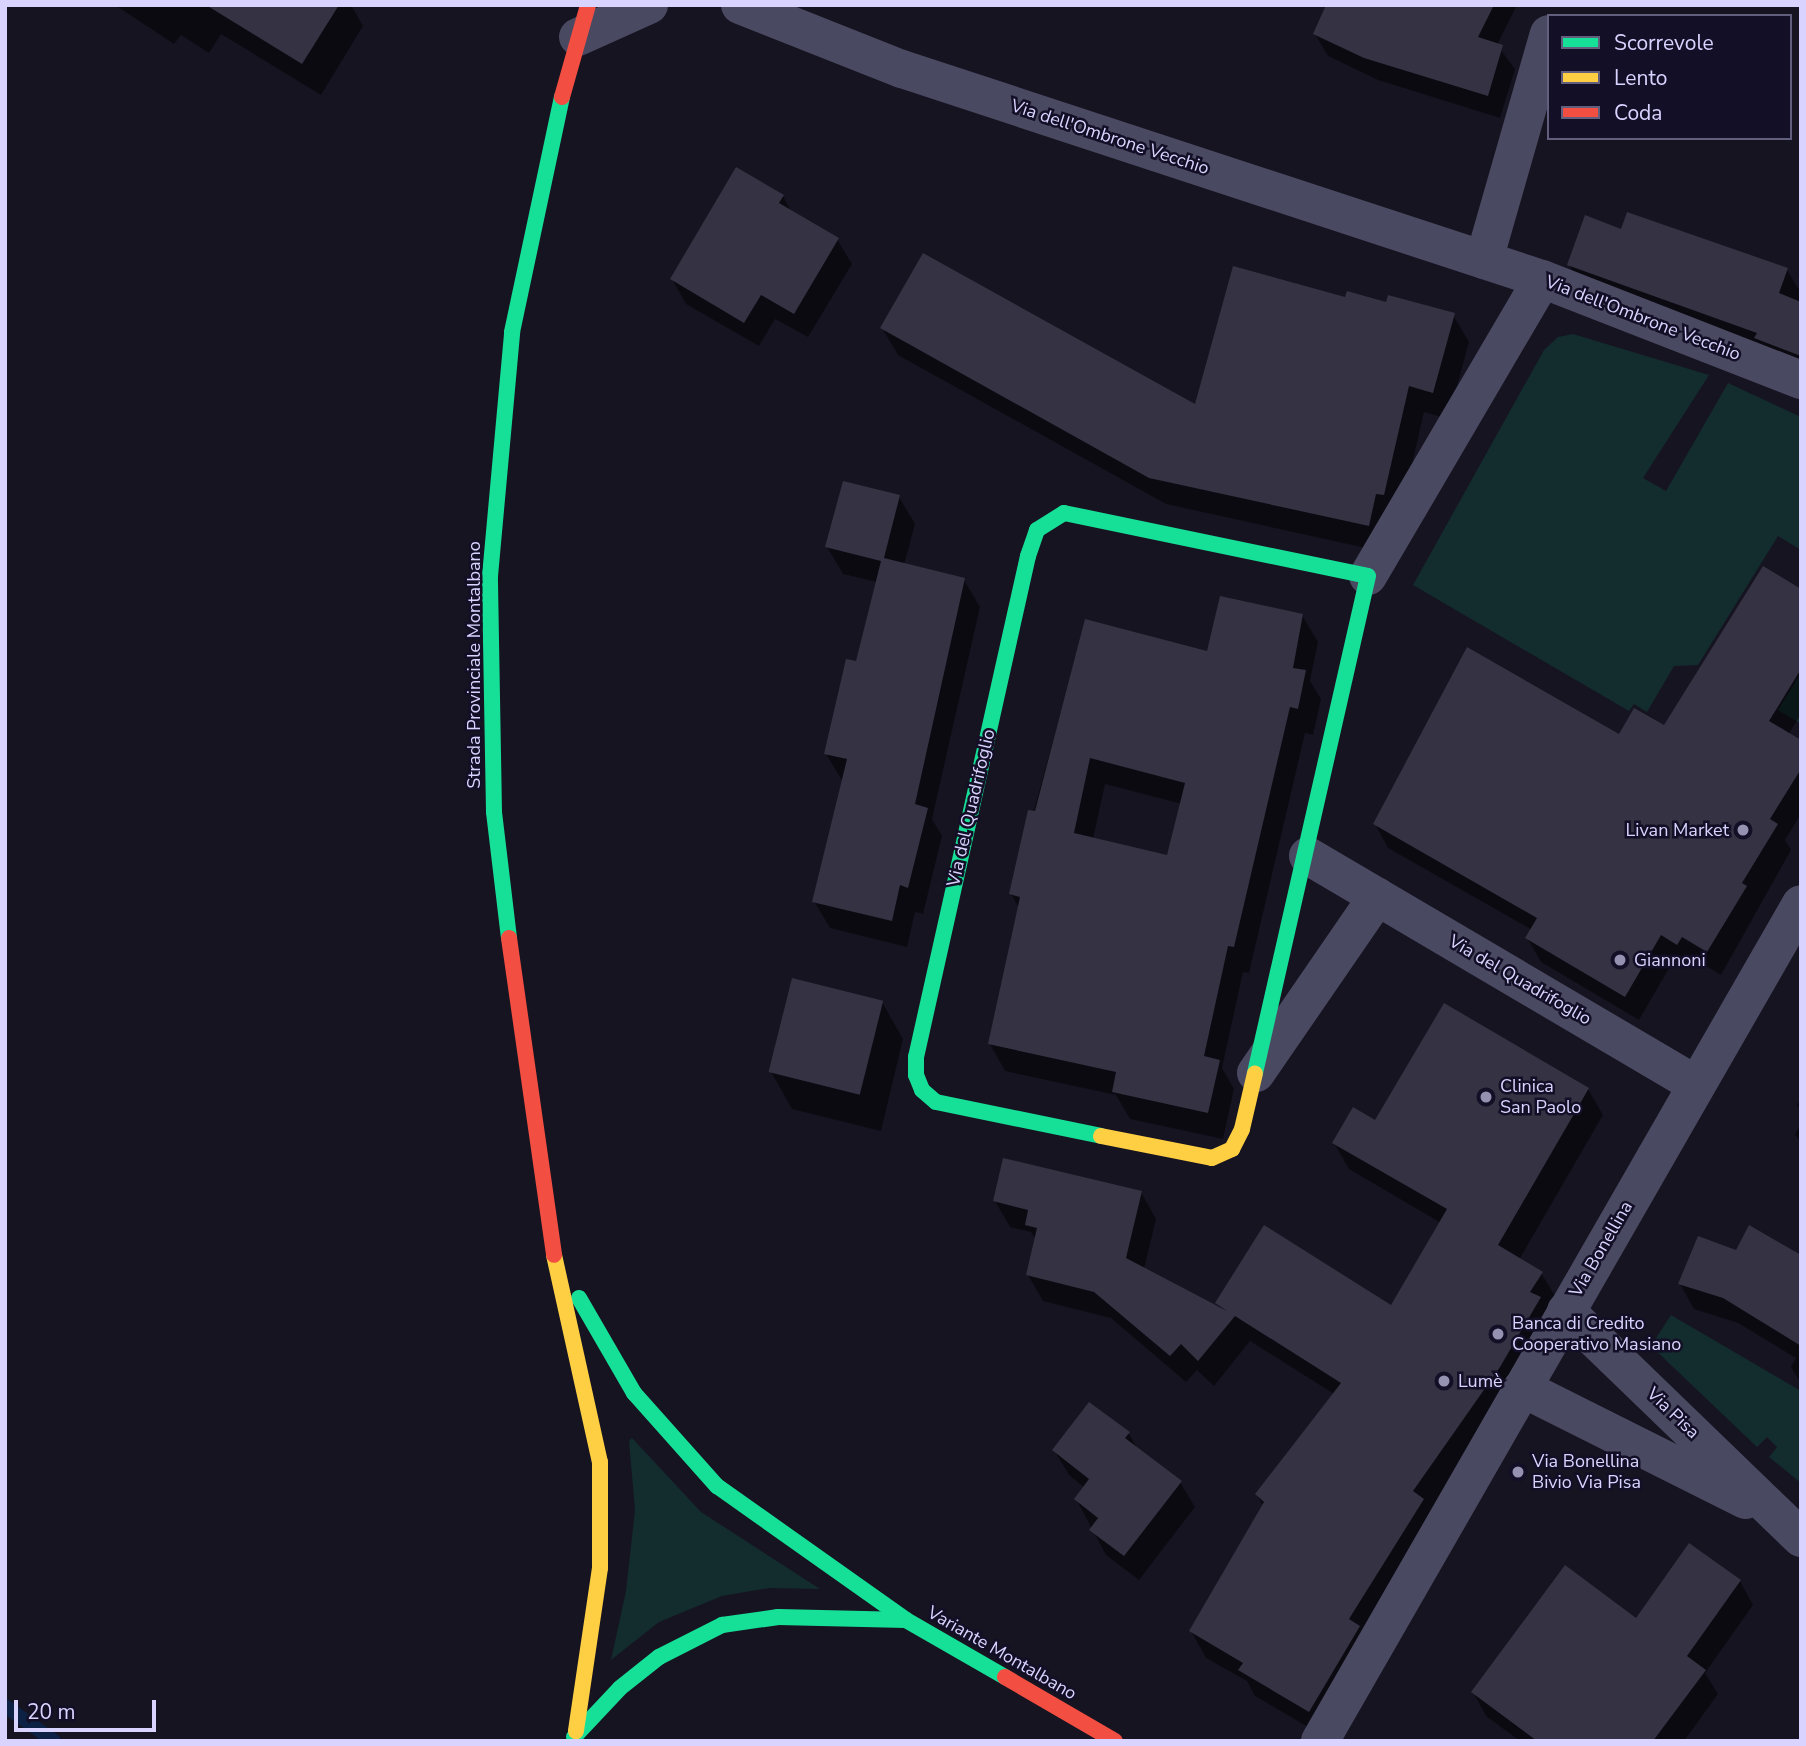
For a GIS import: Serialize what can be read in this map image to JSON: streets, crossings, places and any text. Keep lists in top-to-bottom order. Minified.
{"streets":{"main road":["Strada Provinciale Montalbano","Via del Quadrifoglio","Variante Montalbano"],"street":["Via dell'Ombrone Vecchio","Via Bonellina","Via Pisa"]},"crossings":[["Strada Provinciale Montalbano","Variante Montalbano"],["Via del Quadrifoglio","Via Bonellina"],["Via Bonellina","Via Pisa"]],"places":["Livan Market","Giannoni","Clinica San Paolo","Banca di Credito Cooperativo Masiano","Lumè","Via Bonellina Bivio Via Pisa"],"legend":["Scorrevole","Lento","Coda"],"scale_bar":"20 m"}
